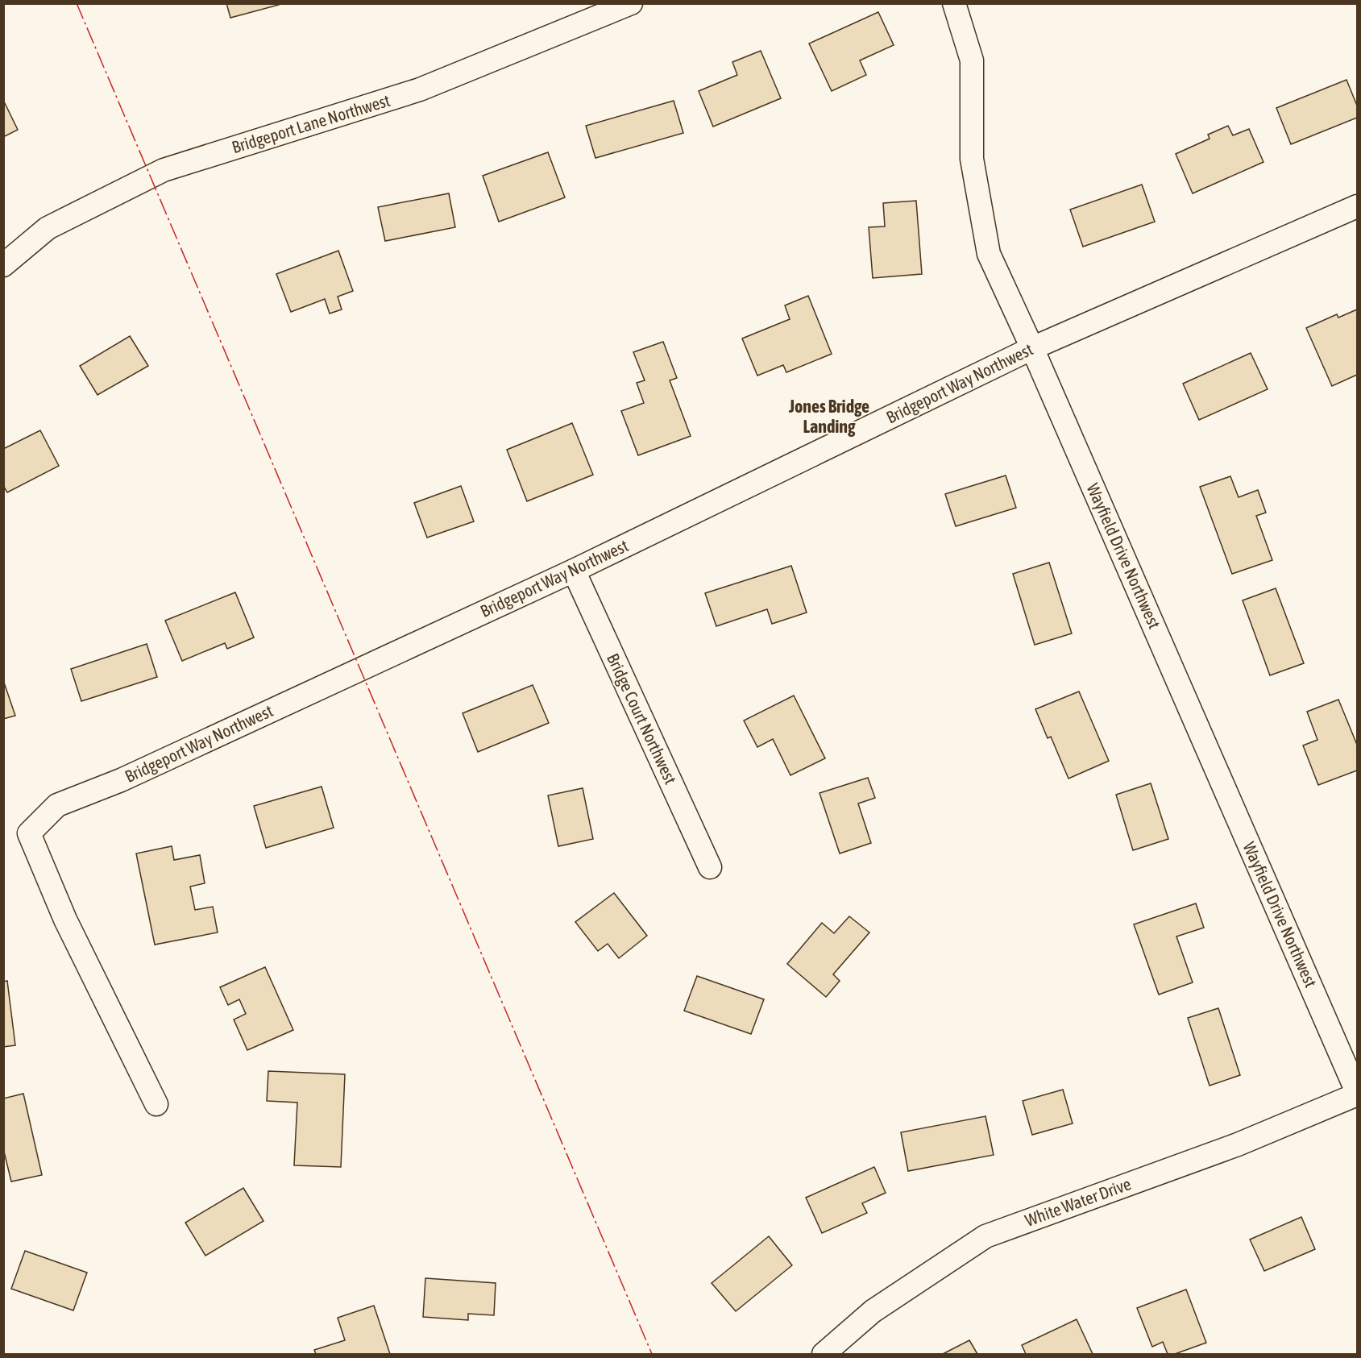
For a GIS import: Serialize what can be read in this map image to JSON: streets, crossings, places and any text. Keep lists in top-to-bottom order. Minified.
{"streets":{"street":["Bridgeport Lane Northwest","Bridgeport Way Northwest","Wayfield Drive Northwest","Bridge Court Northwest","White Water Drive"]},"crossings":[["Bridgeport Way Northwest","Wayfield Drive Northwest"],["Bridgeport Way Northwest","Bridge Court Northwest"],["Wayfield Drive Northwest","White Water Drive"]],"districts":["Jones Bridge Landing"]}
